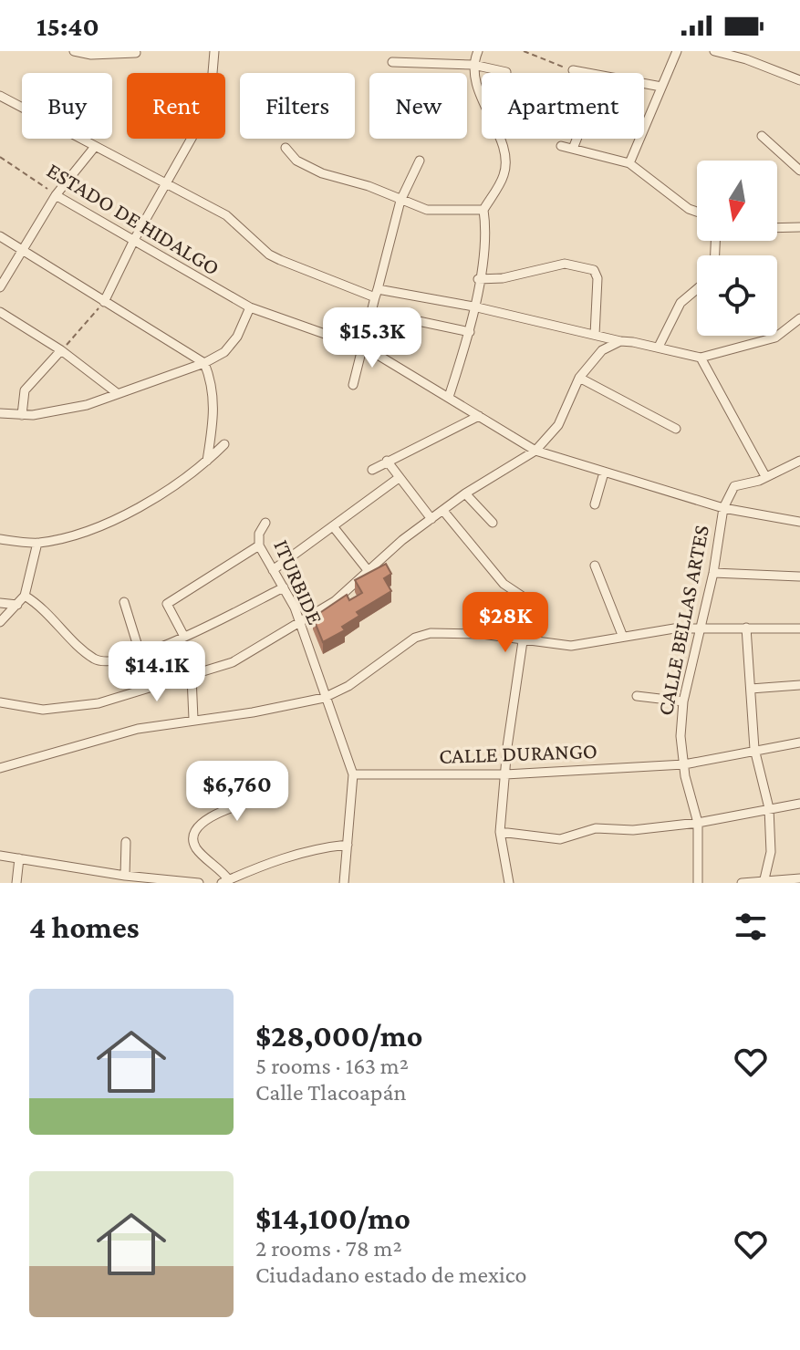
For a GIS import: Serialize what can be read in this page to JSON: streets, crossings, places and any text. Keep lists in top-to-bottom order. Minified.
{"streets":{"street":["ESTADO DE HIDALGO","ITURBIDE","CALLE BELLAS ARTES","CALLE DURANGO"]},"crossings":[["ESTADO DE HIDALGO","CALLE BELLAS ARTES"],["ITURBIDE","CALLE DURANGO"],["CALLE BELLAS ARTES","CALLE DURANGO"]],"north":"bottom","page":{"status":"15:40","chip":["Buy","Rent","Filters","New","Apartment"],"price":["$15.3K","$28K","$14.1K","$6,760"],"heading":"4 homes","list":[{"name":"$28,000/mo","note":"5 rooms · 163 m² · Calle Tlacoapán"},{"name":"$14,100/mo","note":"2 rooms · 78 m² · Ciudadano estado de mexico"}]}}
